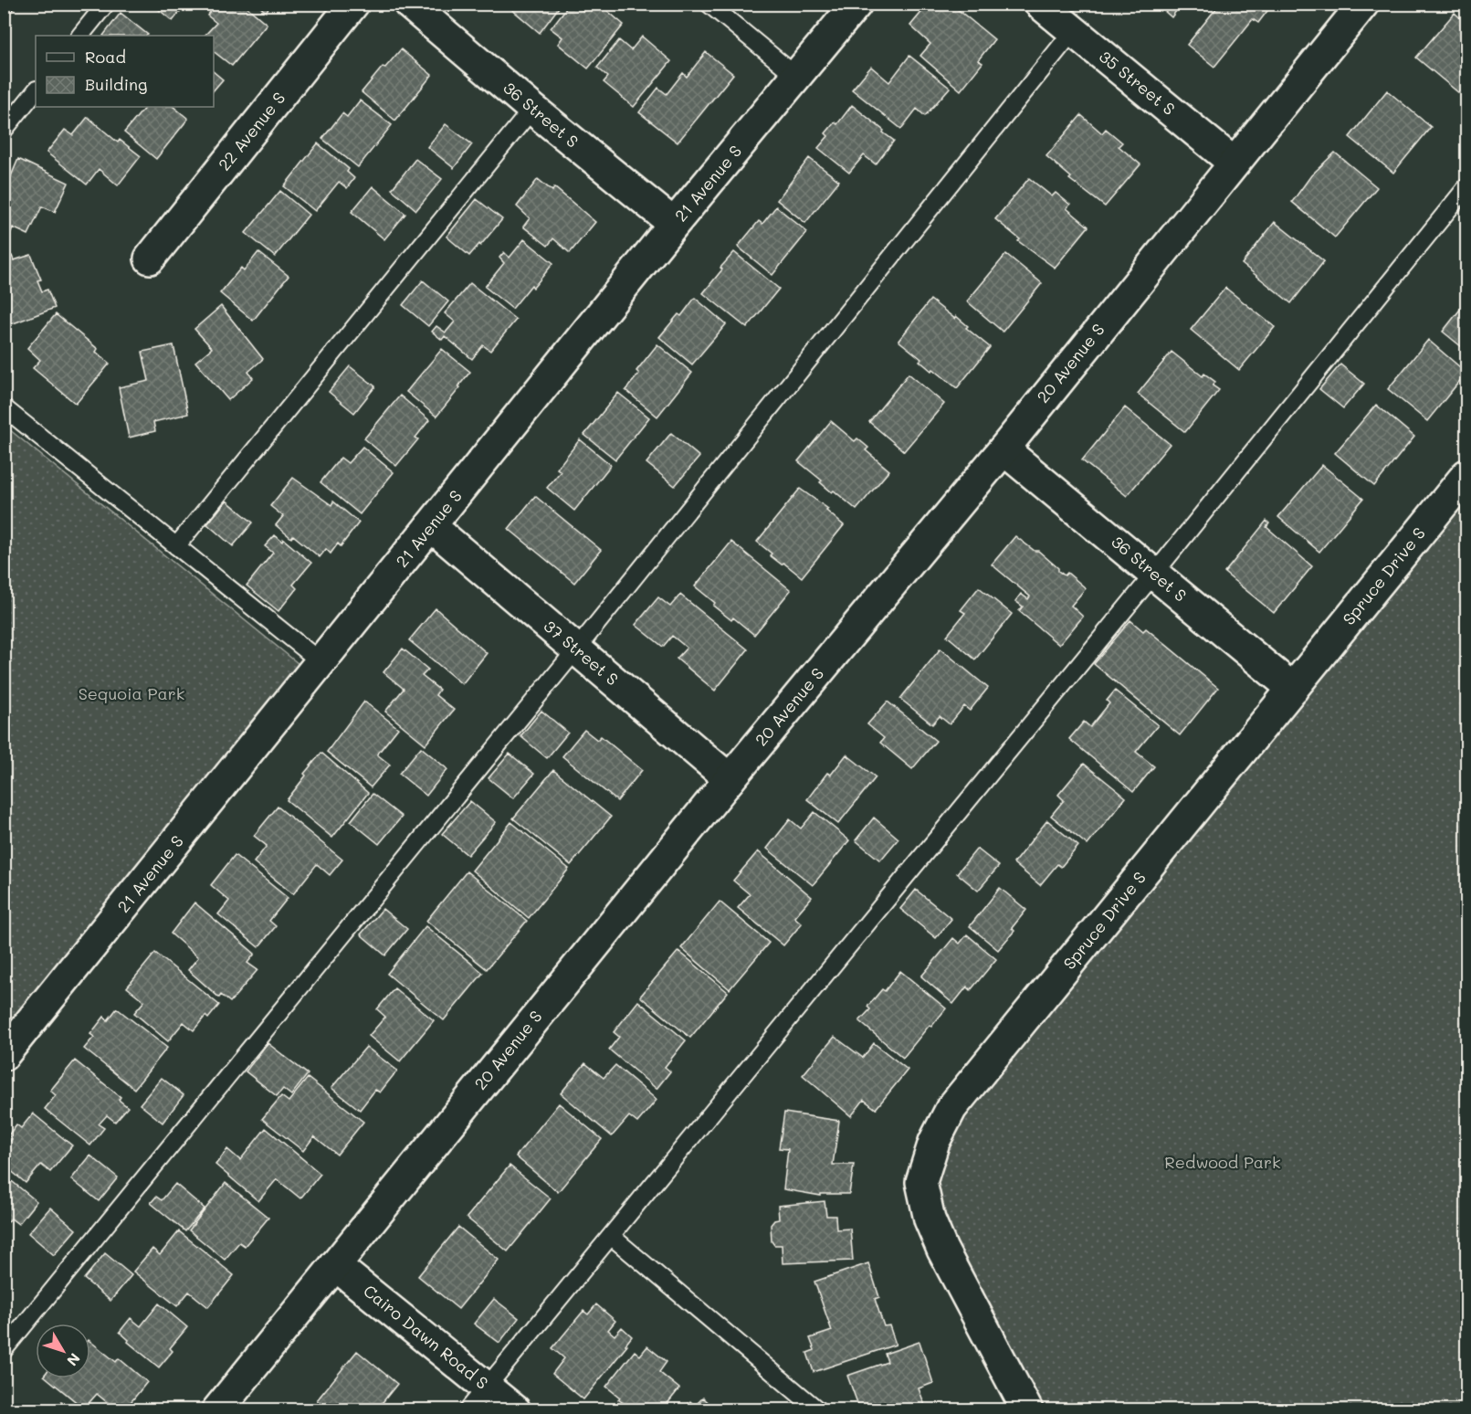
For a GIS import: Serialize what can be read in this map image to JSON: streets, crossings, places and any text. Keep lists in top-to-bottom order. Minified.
{"streets":{"street":["35 Street S","36 Street S","22 Avenue S","21 Avenue S","20 Avenue S","Spruce Drive S","37 Street S","Cairo Dawn Road S"]},"crossings":[["35 Street S","20 Avenue S"],["36 Street S","21 Avenue S"],["36 Street S","20 Avenue S"],["36 Street S","Spruce Drive S"],["21 Avenue S","37 Street S"],["20 Avenue S","37 Street S"],["20 Avenue S","Cairo Dawn Road S"]],"parks":["Sequoia Park","Redwood Park"],"legend":["Road","Building"],"north":"bottom right"}
